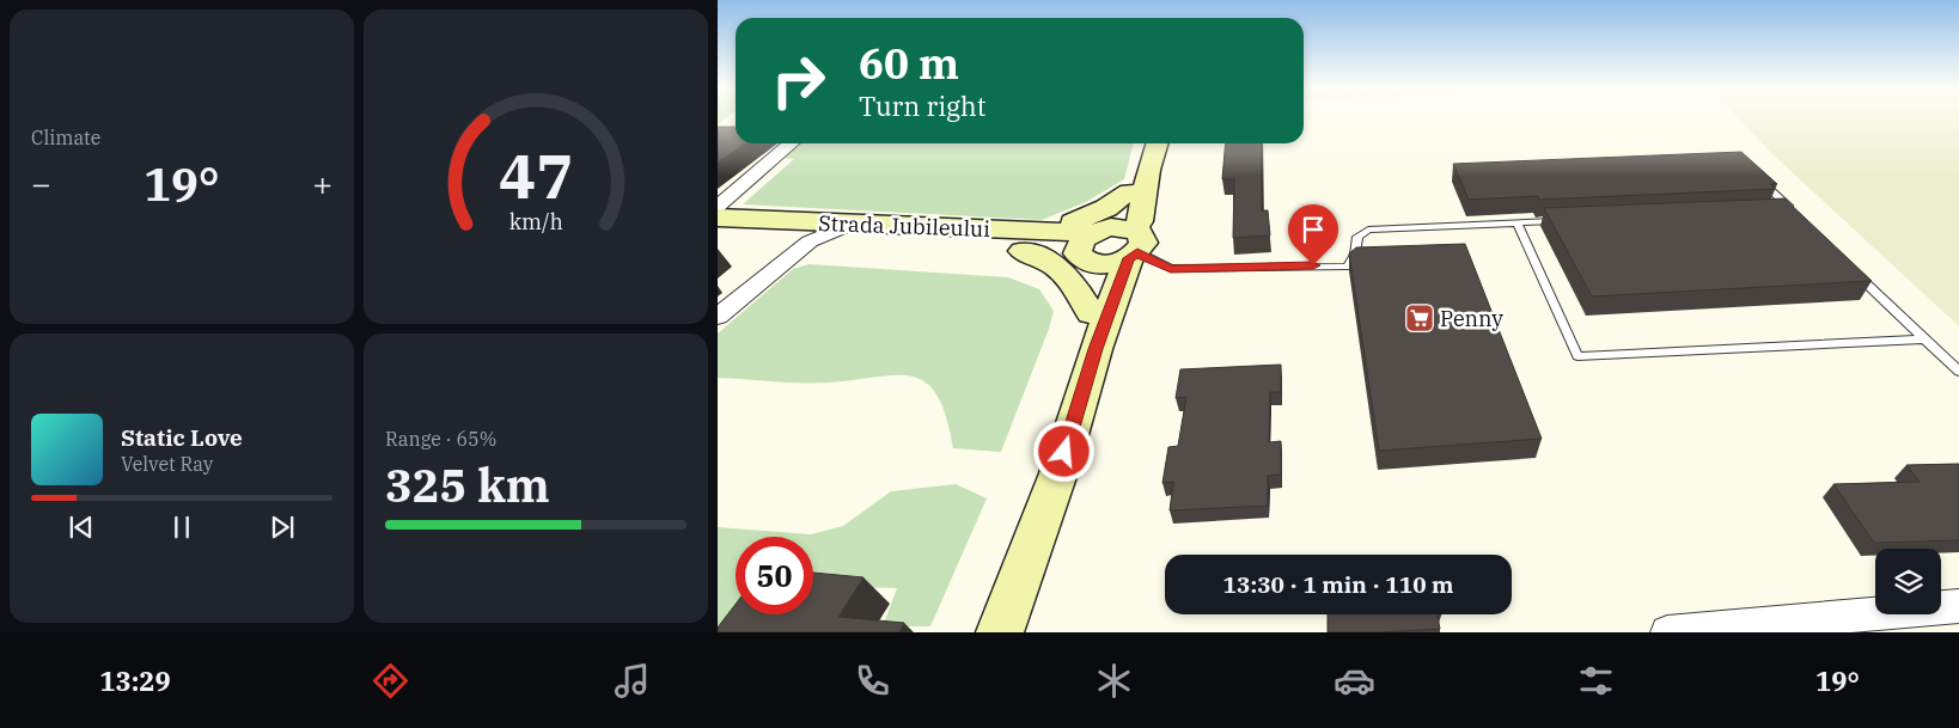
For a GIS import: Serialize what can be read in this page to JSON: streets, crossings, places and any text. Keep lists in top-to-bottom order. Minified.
{"streets":{"street":["Strada Jubileului"]},"places":{"supermarket":["Penny"]},"page":{"tile":["Climate",["Range · 65%","325 km"]],"turn":["60 m","Turn right"],"heat":["−","19°","+"],"song":["Static Love","Velvet Ray"],"limit":"50","trip":"13:30 · 1 min · 110 m","tabs":["13:29","19°"],"gauge":["47","km/h"]}}
